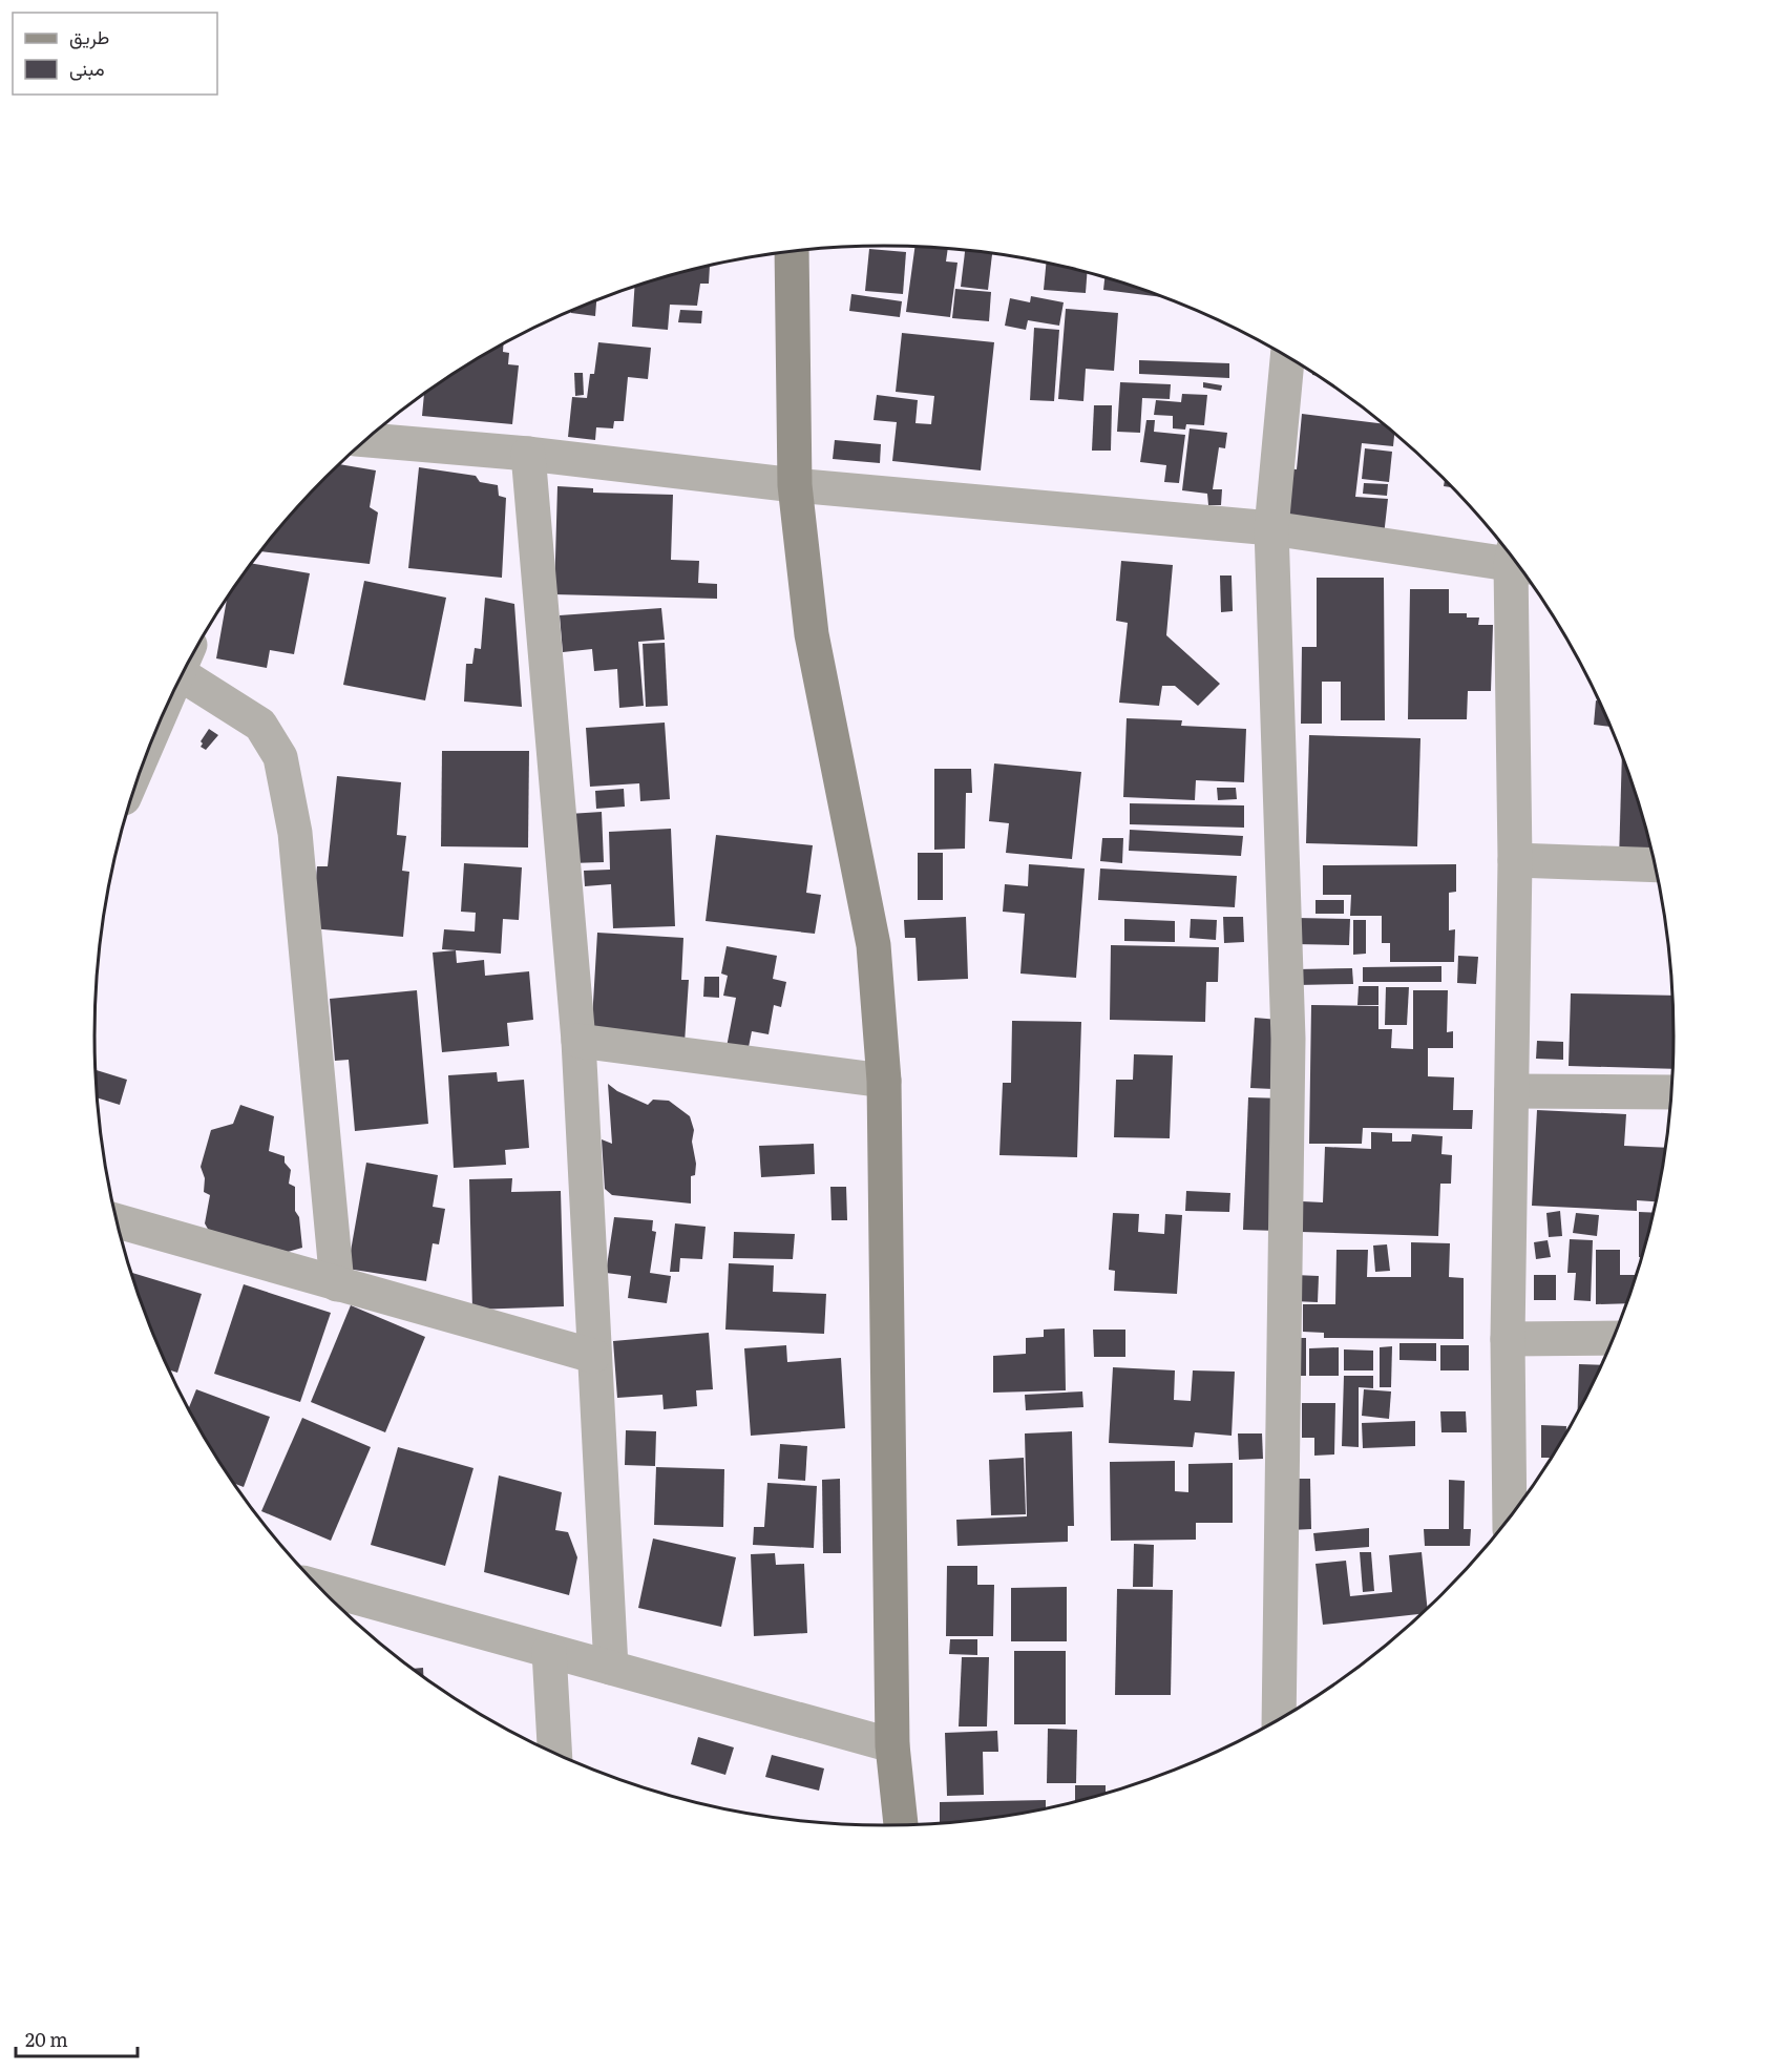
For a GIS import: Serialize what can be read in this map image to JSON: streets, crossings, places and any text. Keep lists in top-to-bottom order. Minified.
{"legend":["طريق","مبنى"],"scale_bar":"20 m"}
